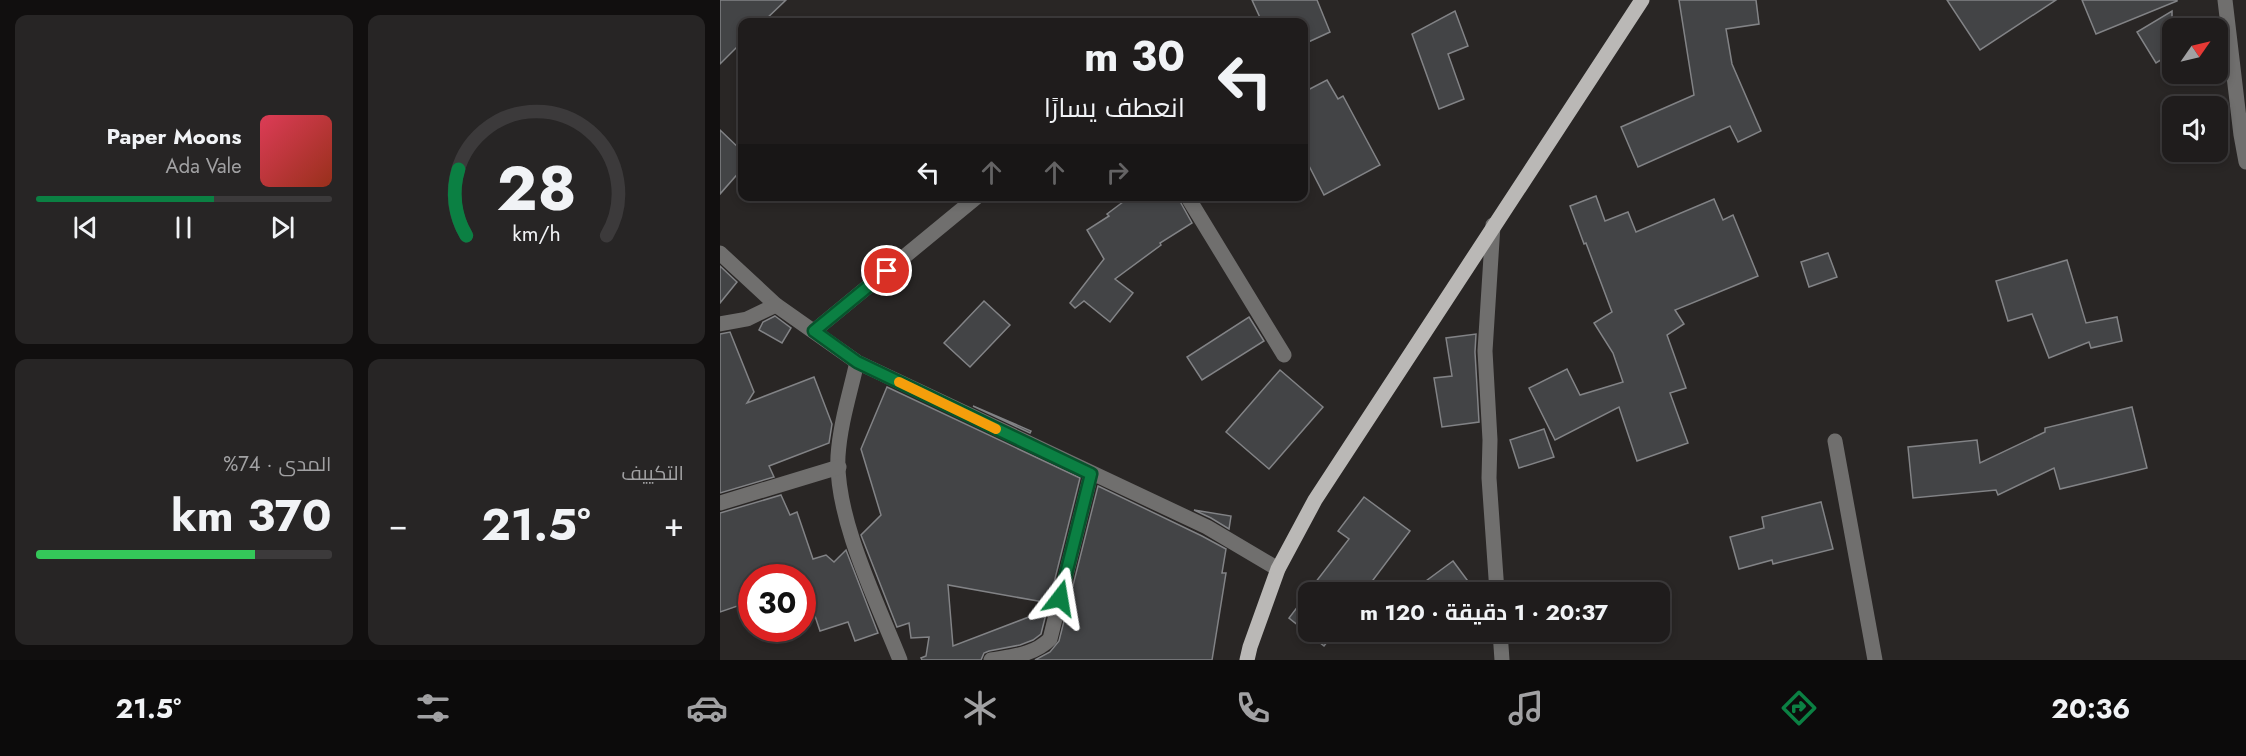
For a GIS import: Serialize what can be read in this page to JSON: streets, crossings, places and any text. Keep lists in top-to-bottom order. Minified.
{"north":"top right","page":{"turn":["30 m","انعطف يسارًا"],"song":["Paper Moons","Ada Vale"],"tile":["التكييف",["المدى · 74%","370 km"]],"heat":["−","21.5°","+"],"limit":"30","trip":"20:37 · 1 دقيقة · 120 m","tabs":["20:36","21.5°"],"gauge":["28","km/h"]}}
